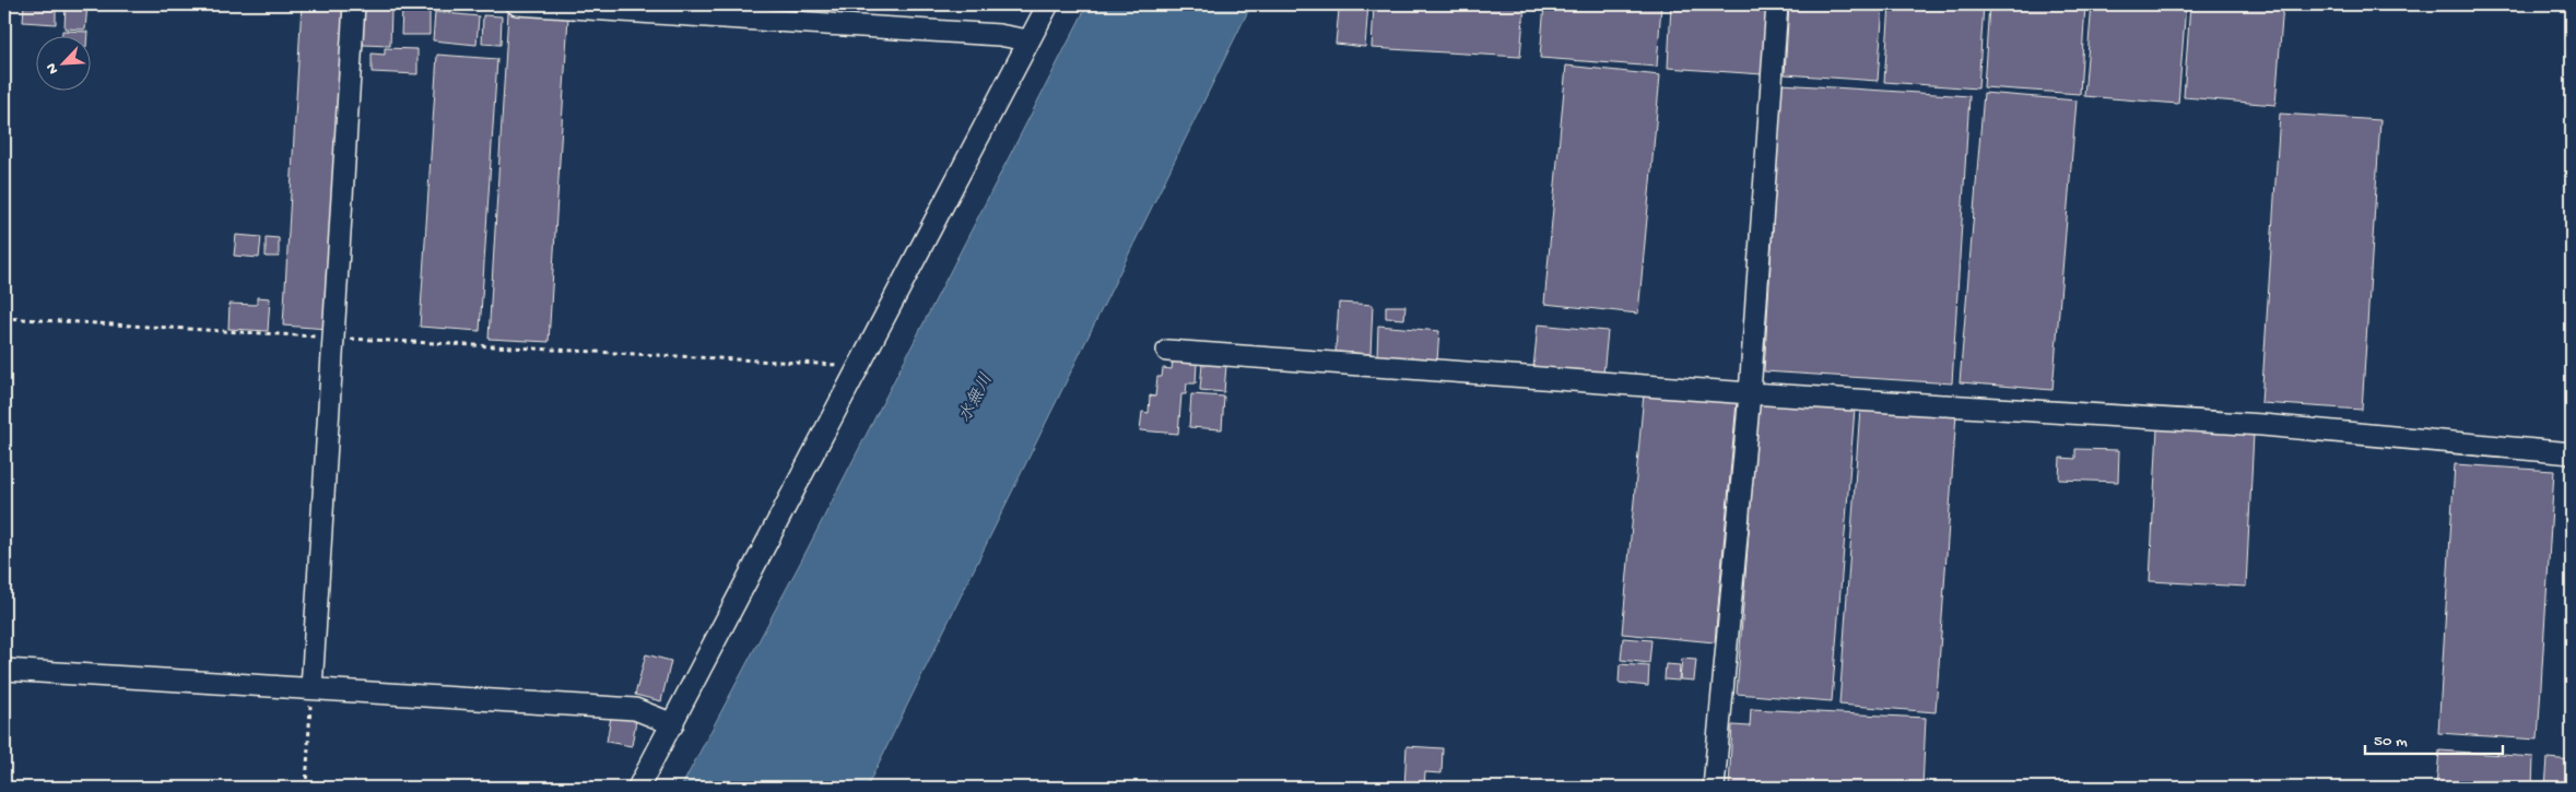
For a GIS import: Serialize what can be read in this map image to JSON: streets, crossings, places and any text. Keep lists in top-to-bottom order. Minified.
{"water":["水無川"],"scale_bar":"50 m","north":"bottom left"}
